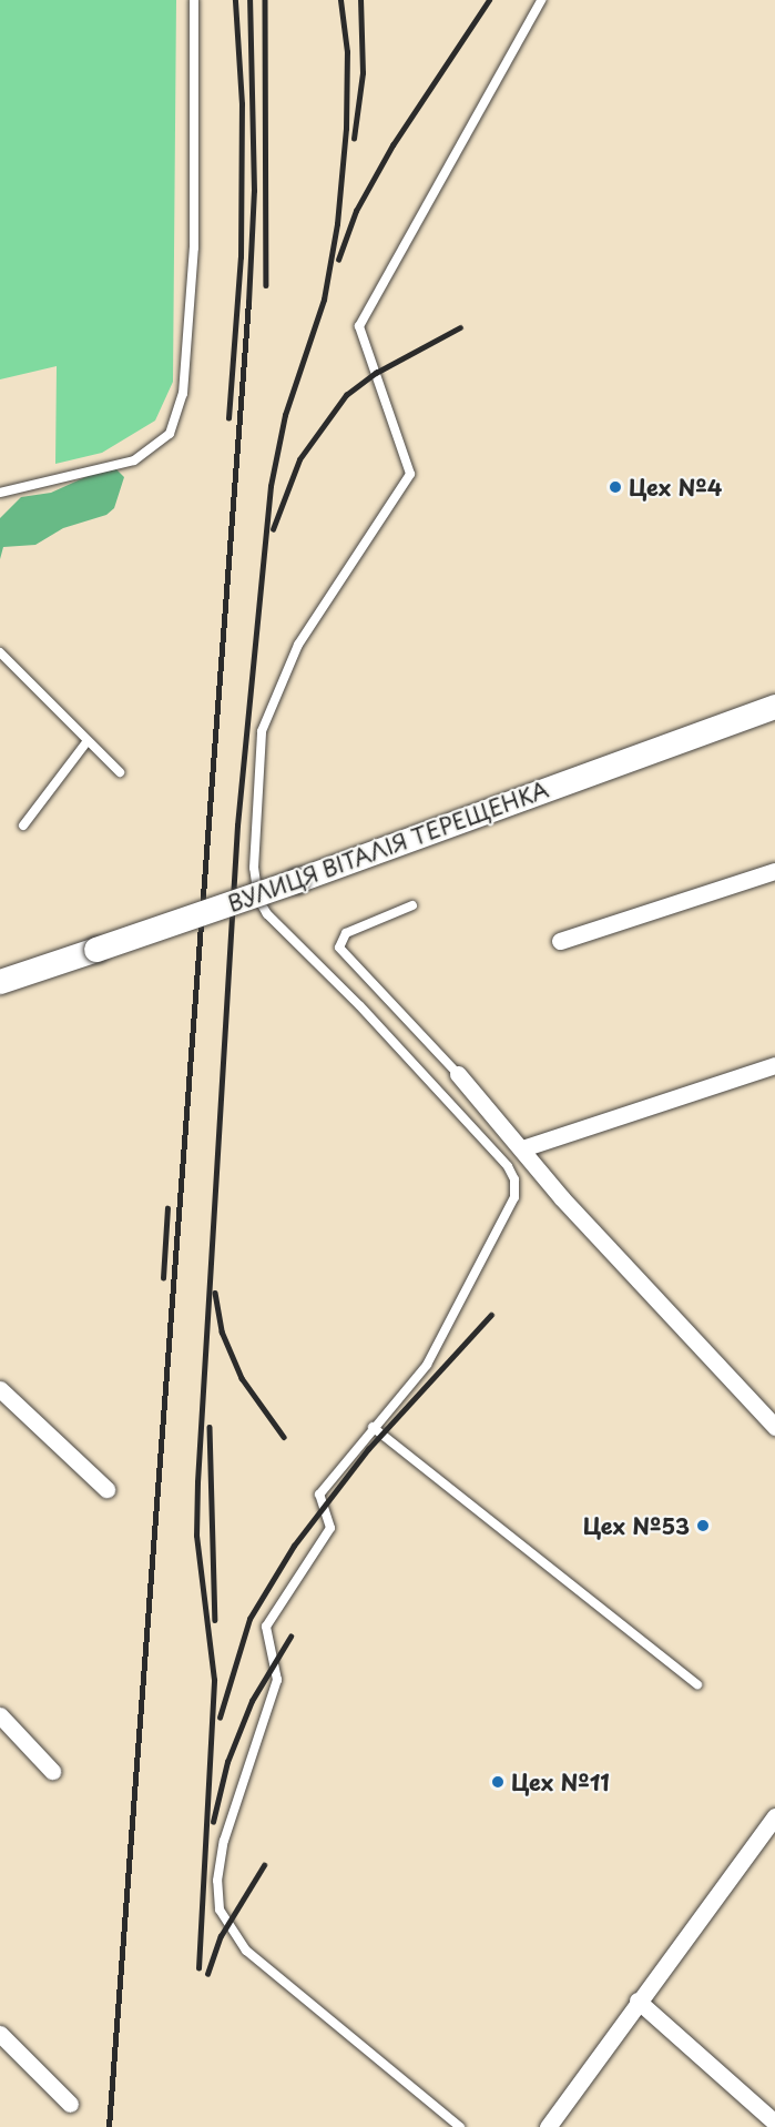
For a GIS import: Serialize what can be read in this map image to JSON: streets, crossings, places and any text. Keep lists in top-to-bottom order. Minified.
{"streets":{"main road":["ВУЛИЦЯ ВІТАЛІЯ ТЕРЕЩЕНКА"]},"places":["Цех №4","Цех №53","Цех №11"]}
